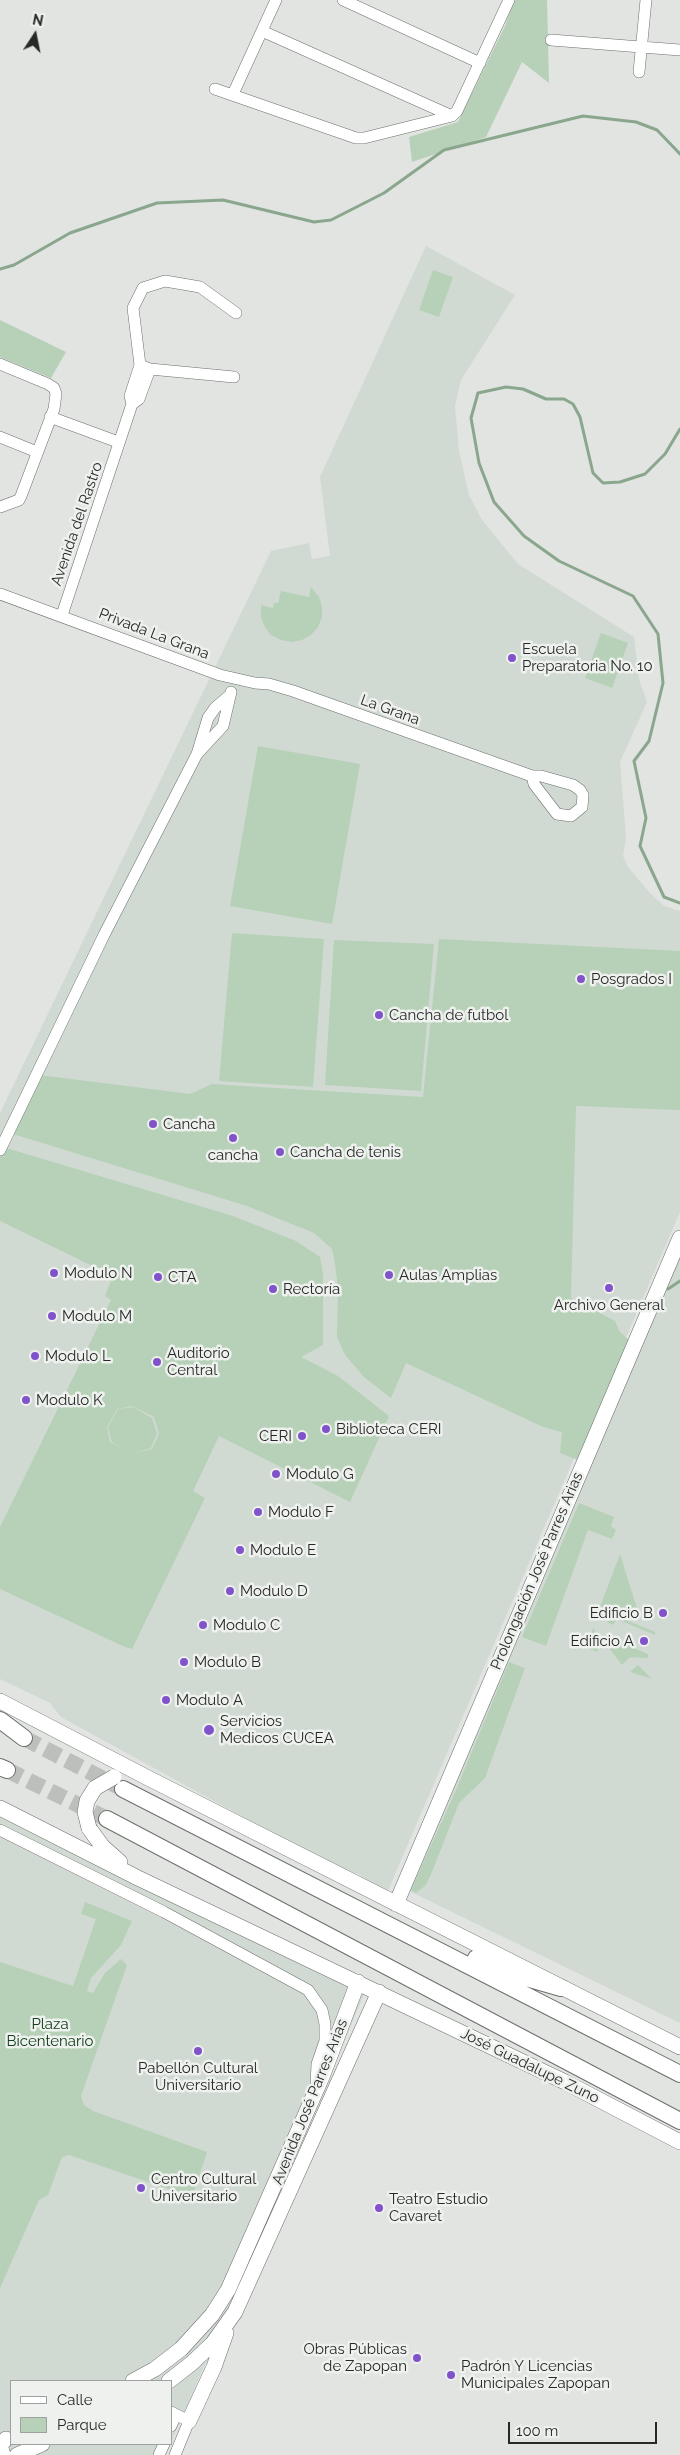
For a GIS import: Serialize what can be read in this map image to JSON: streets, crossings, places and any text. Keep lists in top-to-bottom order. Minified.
{"streets":{"main road":["Prolongación José Parres Arias","José Guadalupe Zuno","Avenida José Parres Arias"],"street":["Avenida del Rastro","Privada La Grana","La Grana"]},"crossings":[["Avenida del Rastro","Privada La Grana"],["Privada La Grana","La Grana"],["José Guadalupe Zuno","Avenida José Parres Arias"]],"parks":["Plaza Bicentenario"],"places":["Escuela Preparatoria No. 10","Posgrados I","Cancha de futbol","Cancha","cancha","Cancha de tenis","Modulo N","Aulas Amplias","CTA","Archivo General","Rectoría","Modulo M","Modulo L","Auditorio Central","Modulo K","Biblioteca CERI","CERI","Modulo G","Modulo F","Modulo E","Modulo D","Edificio B","Modulo C","Edificio A","Modulo B","Modulo A","Servicios Medicos CUCEA","Pabellón Cultural Universitario","Centro Cultural Universitario","Teatro Estudio Cavaret","Obras Públicas de Zapopan","Padrón Y Licencias Municipales Zapopan"],"legend":["Calle","Parque"],"scale_bar":"100 m","north":"top"}
